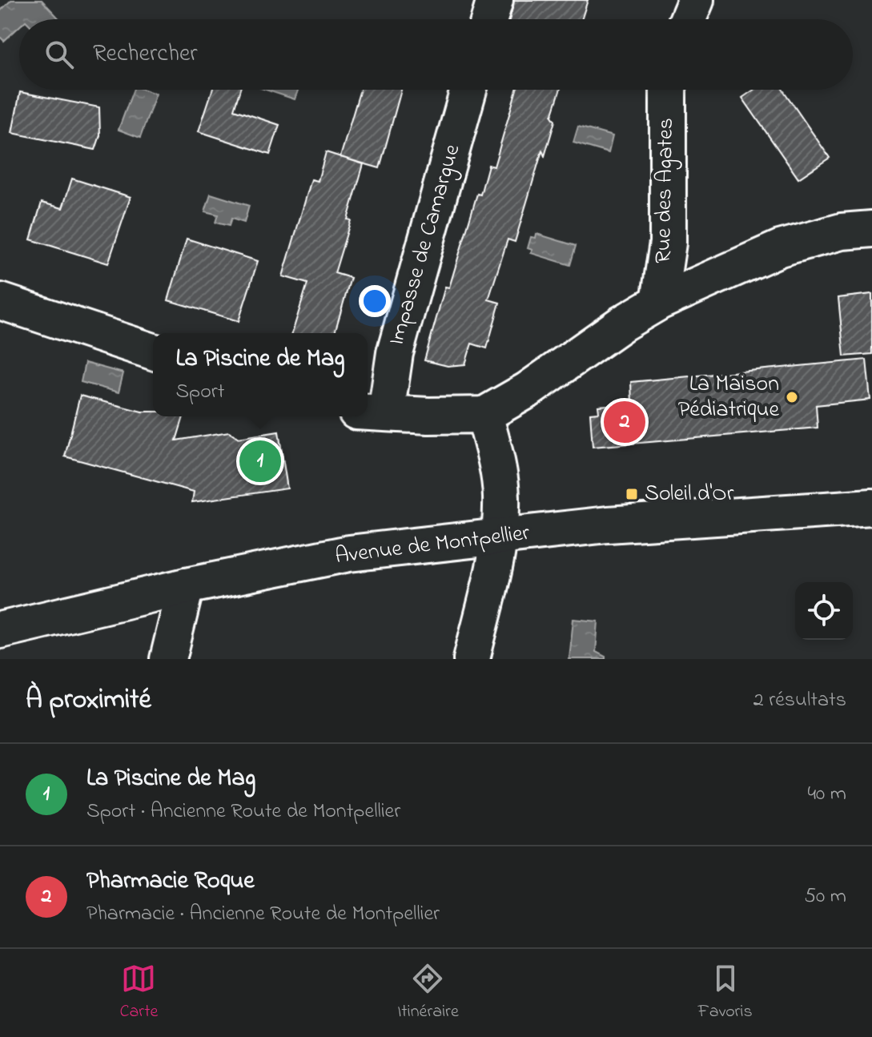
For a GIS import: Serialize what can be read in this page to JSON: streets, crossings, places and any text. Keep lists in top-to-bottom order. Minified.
{"streets":{"street":["Rue des Agates","Impasse de Camargue","Avenue de Montpellier"]},"places":{"other":["La Maison Pédiatrique"],"transit":["Soleil d'Or"]},"page":{"search":"Rechercher","popup":["La Piscine de Mag","Sport"],"pins":["2","1"],"heading":["À proximité","2 résultats"],"list":[{"mark":"1","name":"La Piscine de Mag","note":"Sport · Ancienne Route de Montpellier","value":"40 m"},{"mark":"2","name":"Pharmacie Roque","note":"Pharmacie · Ancienne Route de Montpellier","value":"50 m"}],"nav":["Carte","Itinéraire","Favoris"]}}
